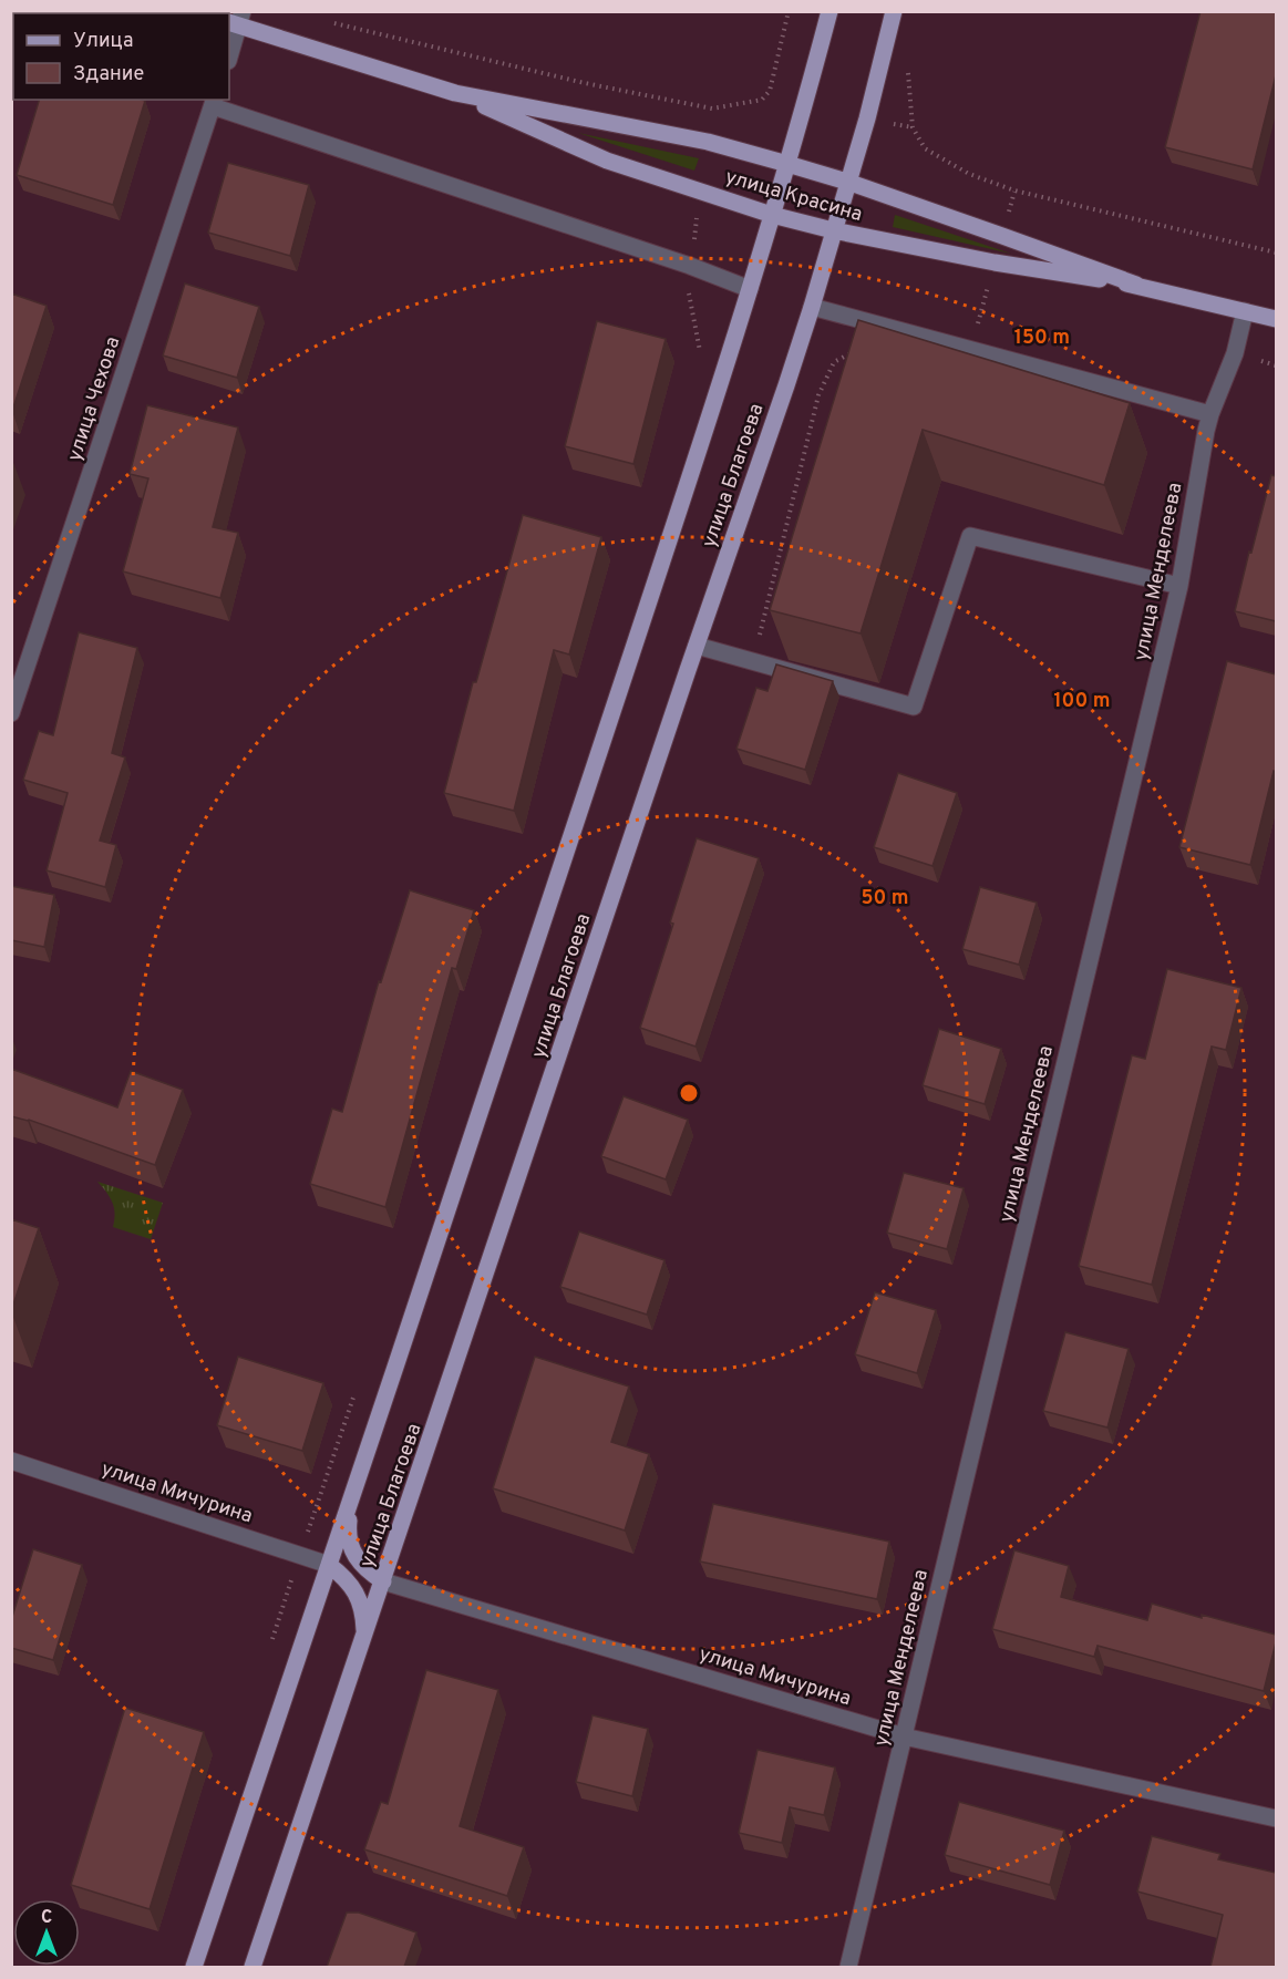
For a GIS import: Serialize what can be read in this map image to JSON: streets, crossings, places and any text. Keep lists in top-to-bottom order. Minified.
{"streets":{"main road":["улица Красина","улица Благоева"],"street":["улица Чехова","улица Менделеева","улица Мичурина"]},"crossings":[["улица Красина","улица Благоева"],["улица Красина","улица Менделеева"],["улица Благоева","улица Мичурина"],["улица Менделеева","улица Мичурина"]],"legend":["Улица","Здание"],"north":"top","rings":["150 m","100 m","50 m"]}
